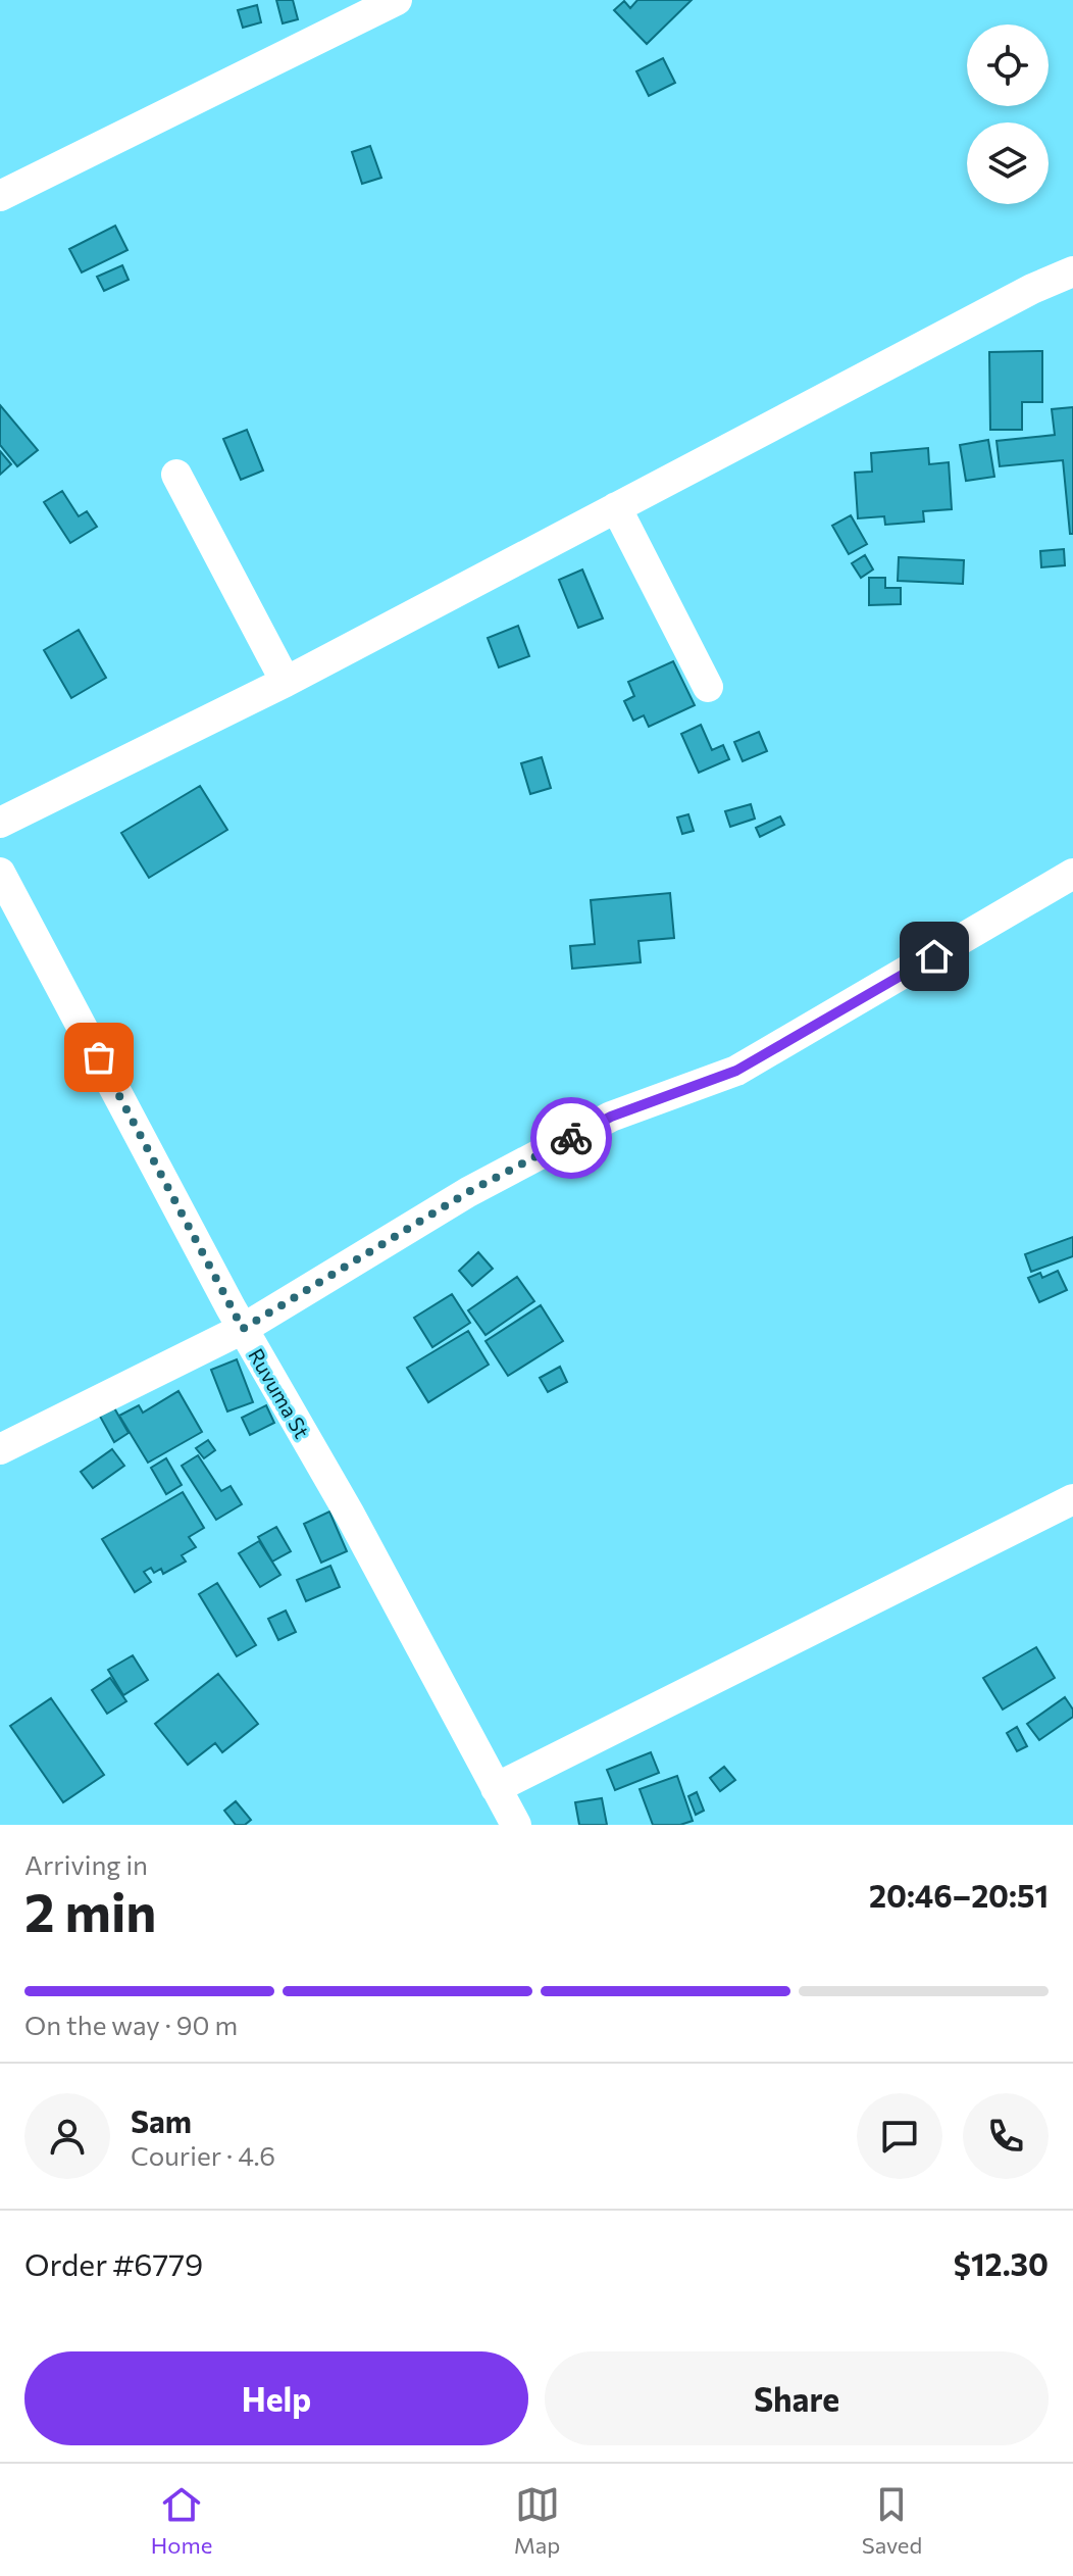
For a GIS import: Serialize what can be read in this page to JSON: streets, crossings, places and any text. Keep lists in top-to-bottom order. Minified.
{"streets":{"street":["Ruvuma St"]},"page":{"heading":["2 min","Arriving in","20:46–20:51"],"panel":["Sam","Courier · 4.6","Order #6779","$12.30"],"bar":"On the way · 90 m","buttons":["Help","Share"],"tabs":["Home","Map","Saved"]}}
